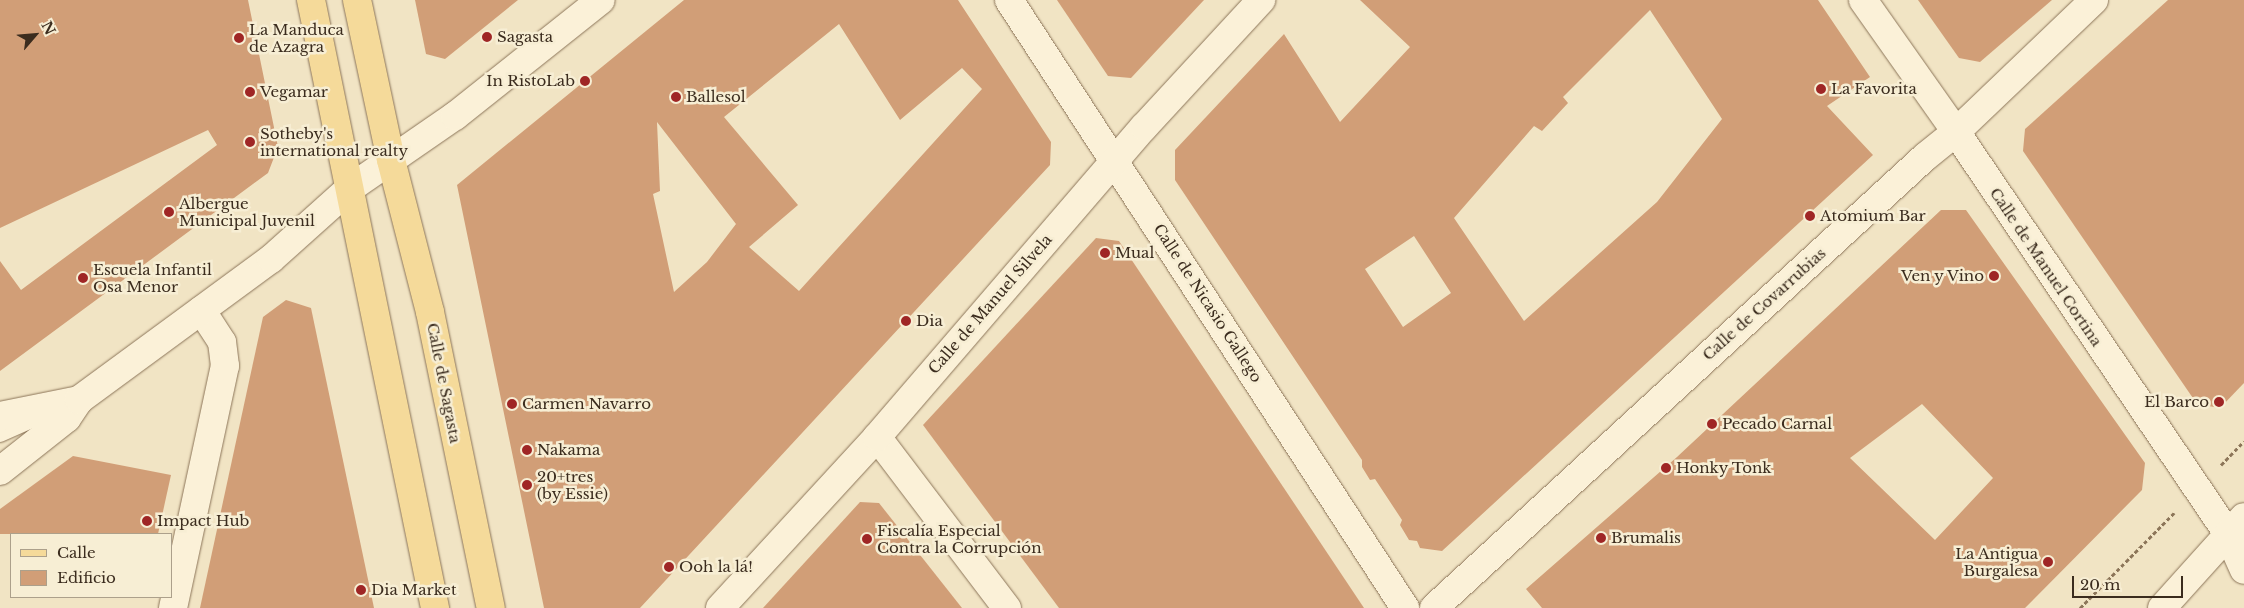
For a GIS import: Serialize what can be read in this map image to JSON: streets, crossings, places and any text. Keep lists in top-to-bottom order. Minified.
{"streets":{"main road":["Calle de Sagasta"],"street":["Calle de Manuel Cortina","Calle de Nicasio Gallego","Calle de Manuel Silvela","Calle de Covarrubias"]},"crossings":[["Calle de Manuel Cortina","Calle de Covarrubias"],["Calle de Nicasio Gallego","Calle de Manuel Silvela"]],"places":["Sagasta","La Manduca de Azagra","In RistoLab","La Favorita","Vegamar","Ballesol","Sotheby's international realty","Albergue Municipal Juvenil","Atomium Bar","Mual","Ven y Vino","Escuela Infantil Osa Menor","Dia","El Barco","Carmen Navarro","Pecado Carnal","Nakama","Honky Tonk","20+tres (by Essie)","Impact Hub","Brumalis","Fiscalía Especial Contra la Corrupción","La Antigua Burgalesa","Ooh la lá!","Dia Market"],"legend":["Calle","Edificio"],"scale_bar":"20 m","north":"top right"}
